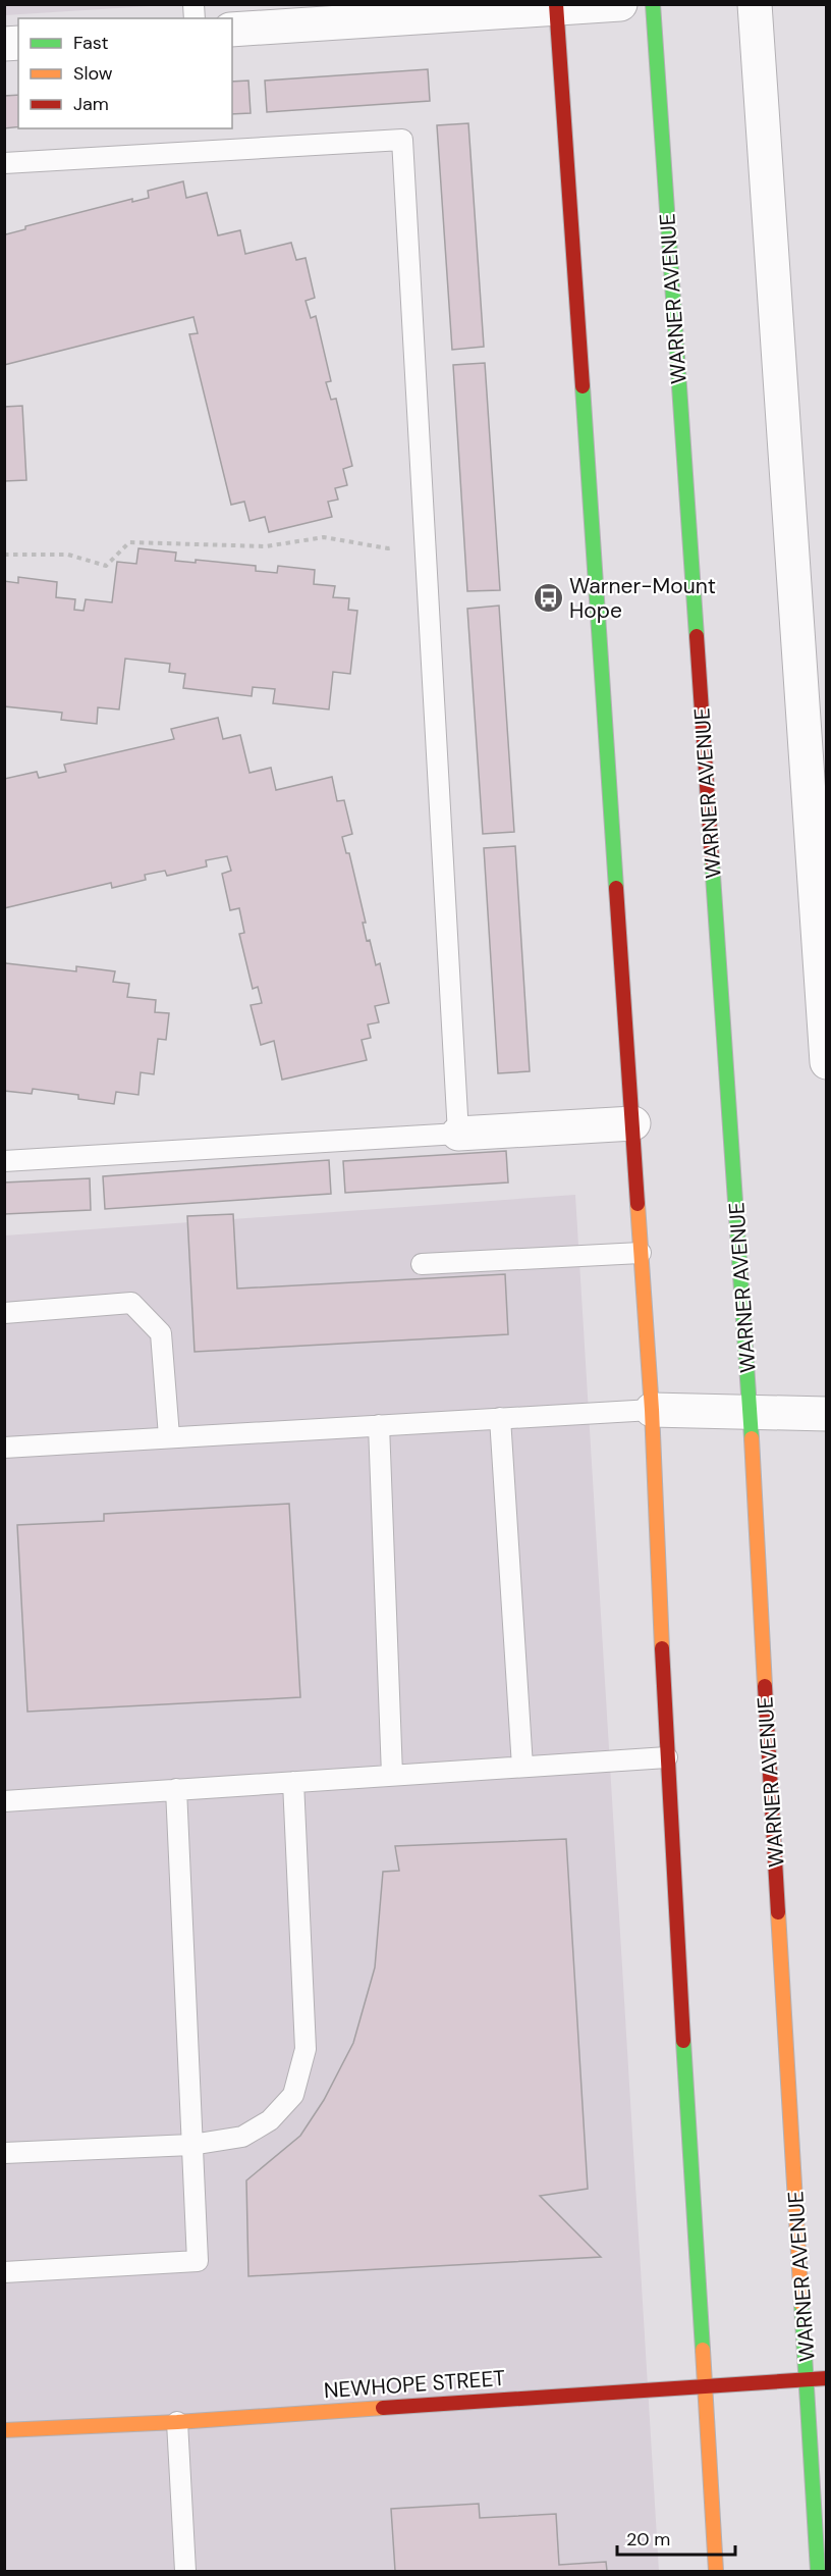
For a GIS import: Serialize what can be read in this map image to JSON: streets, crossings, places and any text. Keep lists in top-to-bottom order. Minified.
{"streets":{"main road":["WARNER AVENUE","NEWHOPE STREET"]},"crossings":[["WARNER AVENUE","NEWHOPE STREET"]],"places":{"bus stop":["Warner-Mount Hope"]},"legend":["Fast","Slow","Jam"],"scale_bar":"20 m"}
